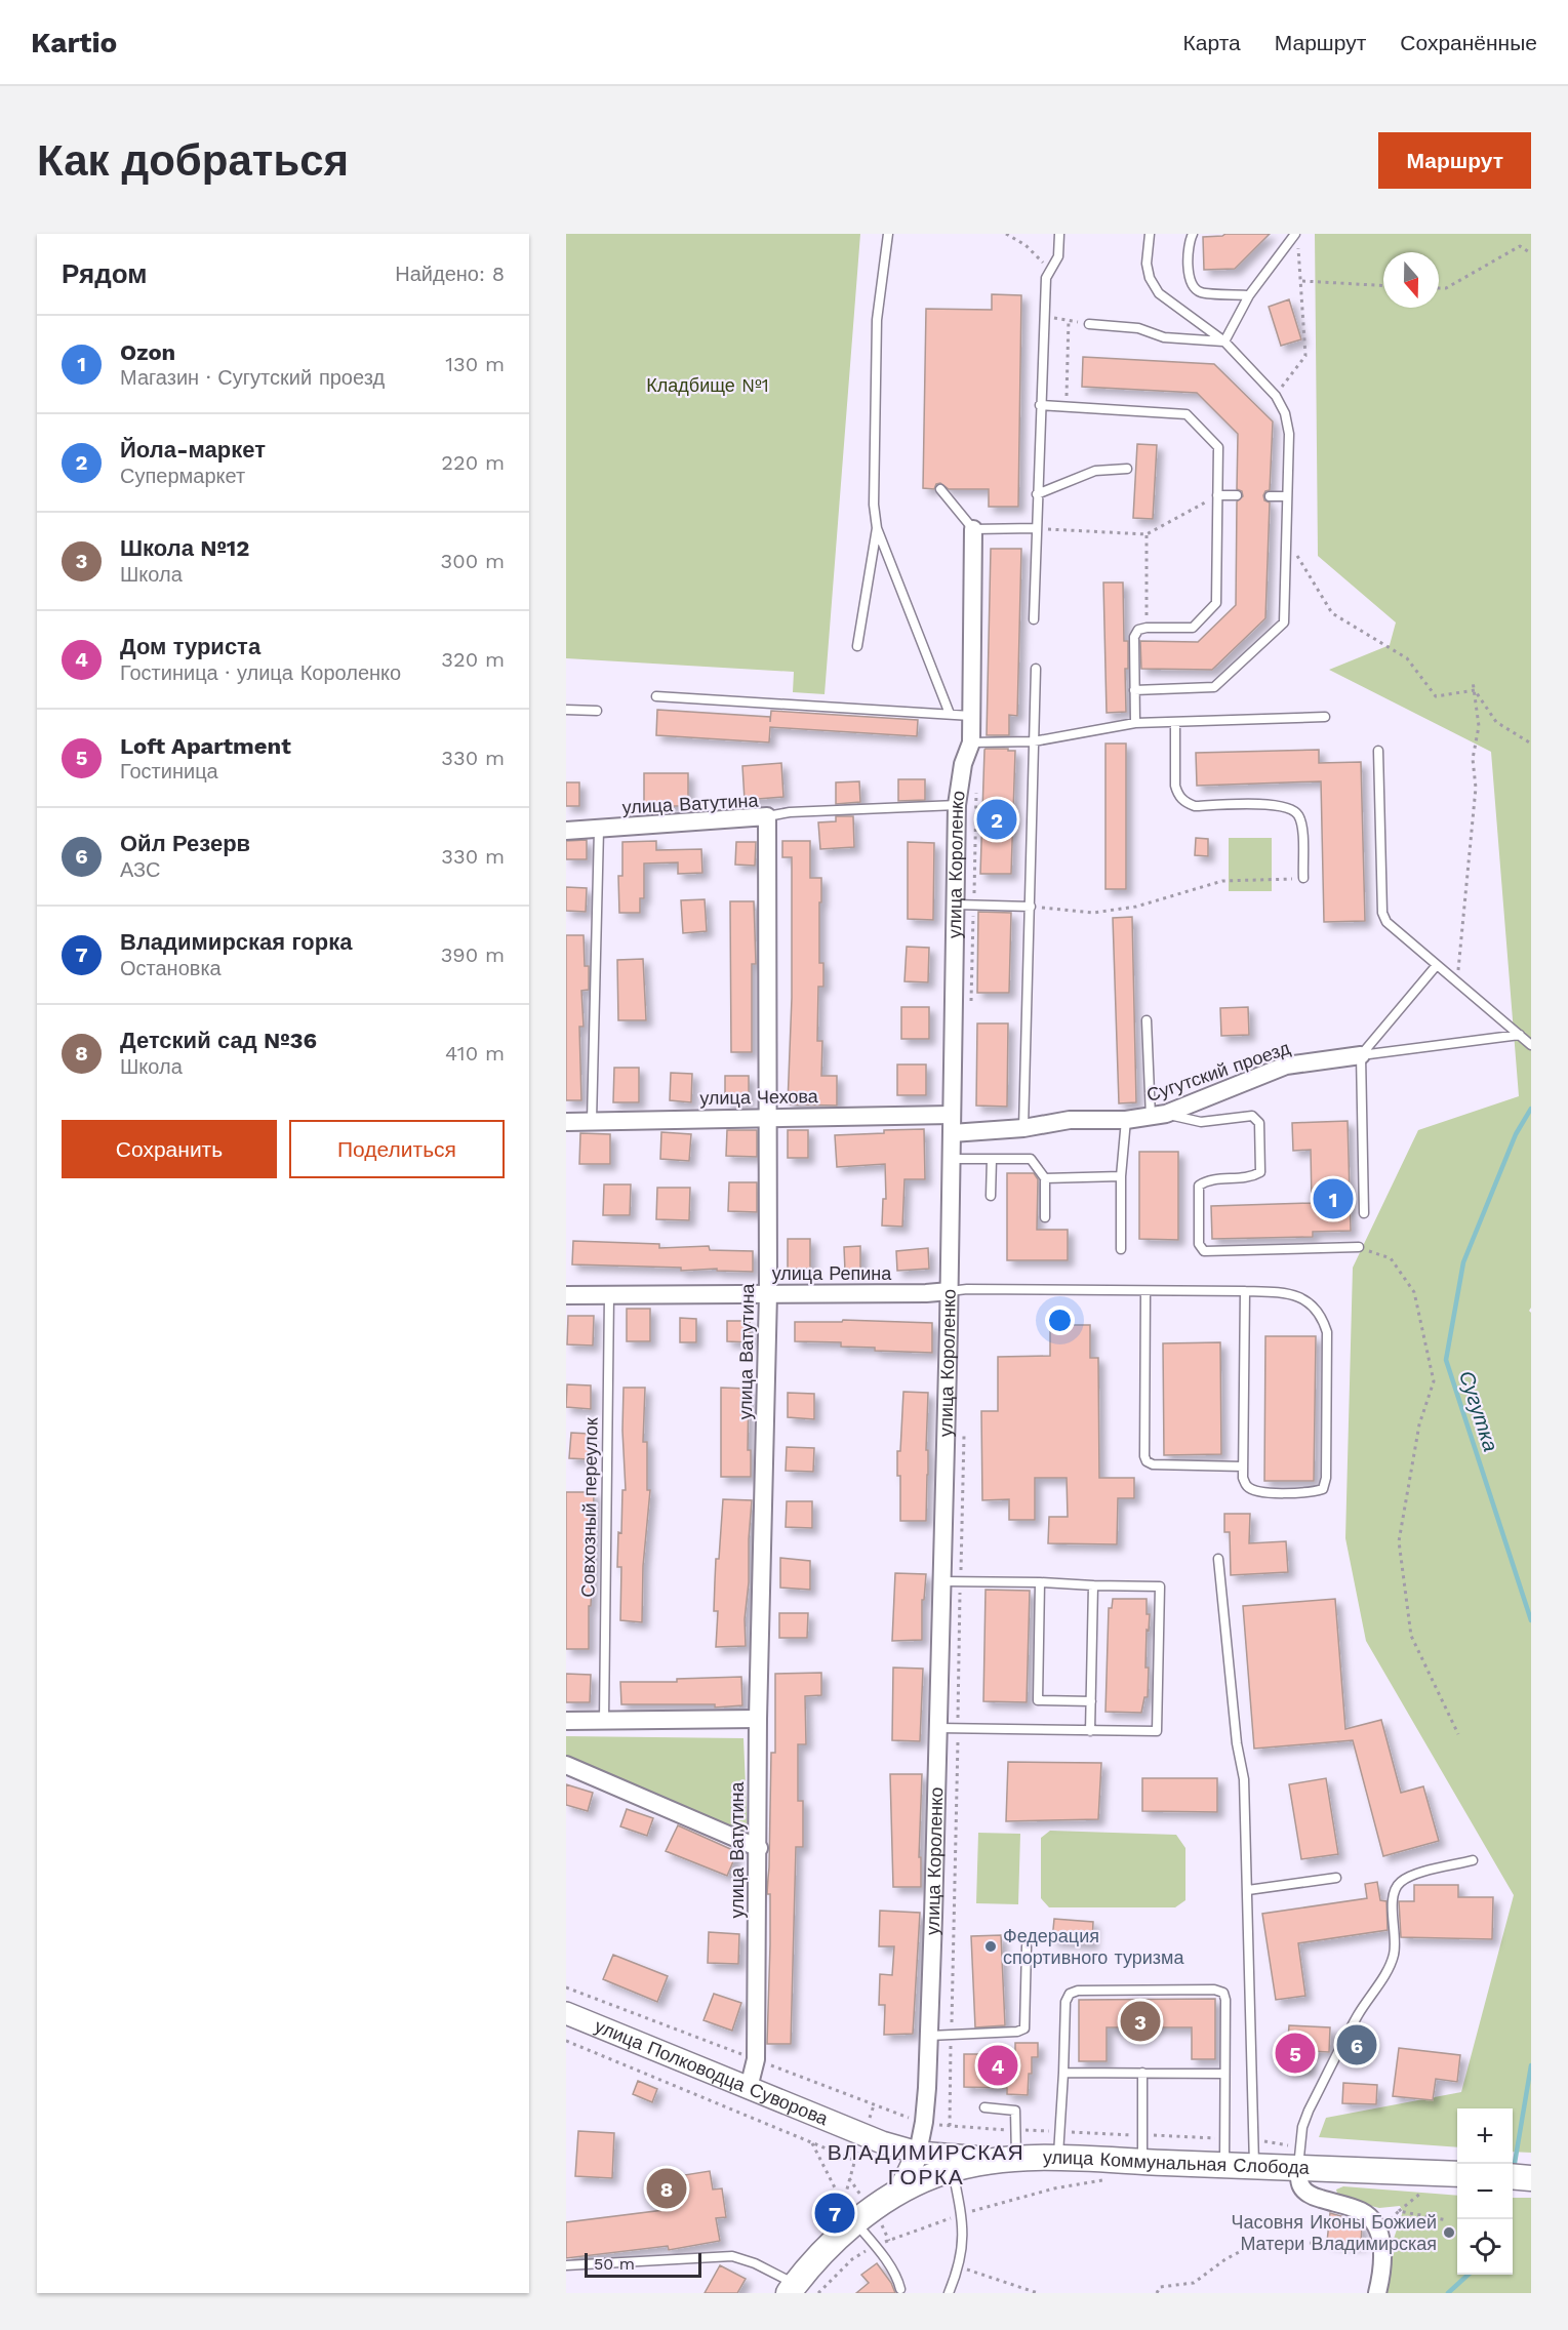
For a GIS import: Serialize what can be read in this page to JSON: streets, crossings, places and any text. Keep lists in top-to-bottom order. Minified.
{"streets":{"main road":["улица Коммунальная Слобода"],"street":["улица Ватутина","улица Короленко","Сугутский проезд","улица Чехова","улица Репина","улица Полководца Суворова"],"lane":["Совхозный переулок"]},"crossings":[["улица Ватутина","улица Чехова"],["улица Ватутина","улица Репина"],["улица Ватутина","улица Полководца Суворова"],["улица Короленко","Сугутский проезд"],["улица Короленко","улица Чехова"],["улица Короленко","улица Репина"],["улица Короленко","улица Полководца Суворова"],["улица Короленко","улица Коммунальная Слобода"],["улица Репина","Совхозный переулок"],["улица Полководца Суворова","улица Коммунальная Слобода"]],"districts":["ВЛАДИМИРСКАЯ ГОРКА"],"water":["Сугутка"],"parks":["Кладбище №1"],"places":["Федерация спортивного туризма","Часовня Иконы Божией Матери Владимирская"],"scale_bar":"50 m","north":"bottom","page":{"header":"Kartio","nav":["Карта","Маршрут","Сохранённые"],"buttons":["Маршрут",["Сохранить","Поделиться"]],"title":"Как добраться","heading":["Рядом","Найдено: 8"],"list":[{"mark":"1","name":"Ozon","note":"Магазин · Сугутский проезд","value":"130 m"},{"mark":"2","name":"Йола-маркет","note":"Супермаркет","value":"220 m"},{"mark":"3","name":"Школа №12","note":"Школа","value":"300 m"},{"mark":"4","name":"Дом туриста","note":"Гостиница · улица Короленко","value":"320 m"},{"mark":"5","name":"Loft Apartment","note":"Гостиница","value":"330 m"},{"mark":"6","name":"Ойл Резерв","note":"АЗС","value":"330 m"},{"mark":"7","name":"Владимирская горка","note":"Остановка","value":"390 m"},{"mark":"8","name":"Детский сад №36","note":"Школа","value":"410 m"}],"pins":["2","1","3","6","5","4","8","7"],"map_buttons":["+","−"],"scale":"50 m"}}
